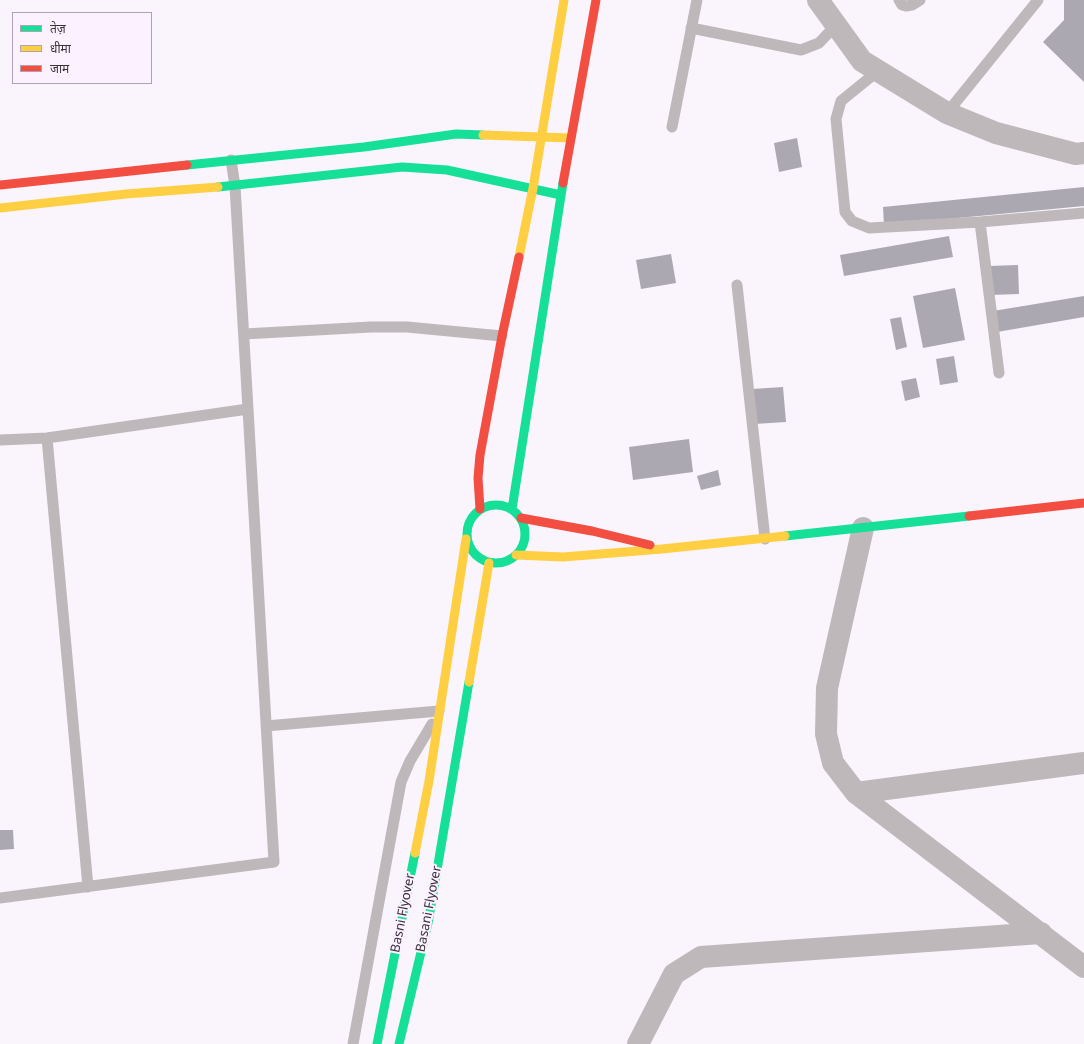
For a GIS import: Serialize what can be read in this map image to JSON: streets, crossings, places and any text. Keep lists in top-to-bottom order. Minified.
{"streets":{"main road":["Basani Flyover","Basni Flyover"]},"legend":["तेज़","धीमा","जाम"]}
